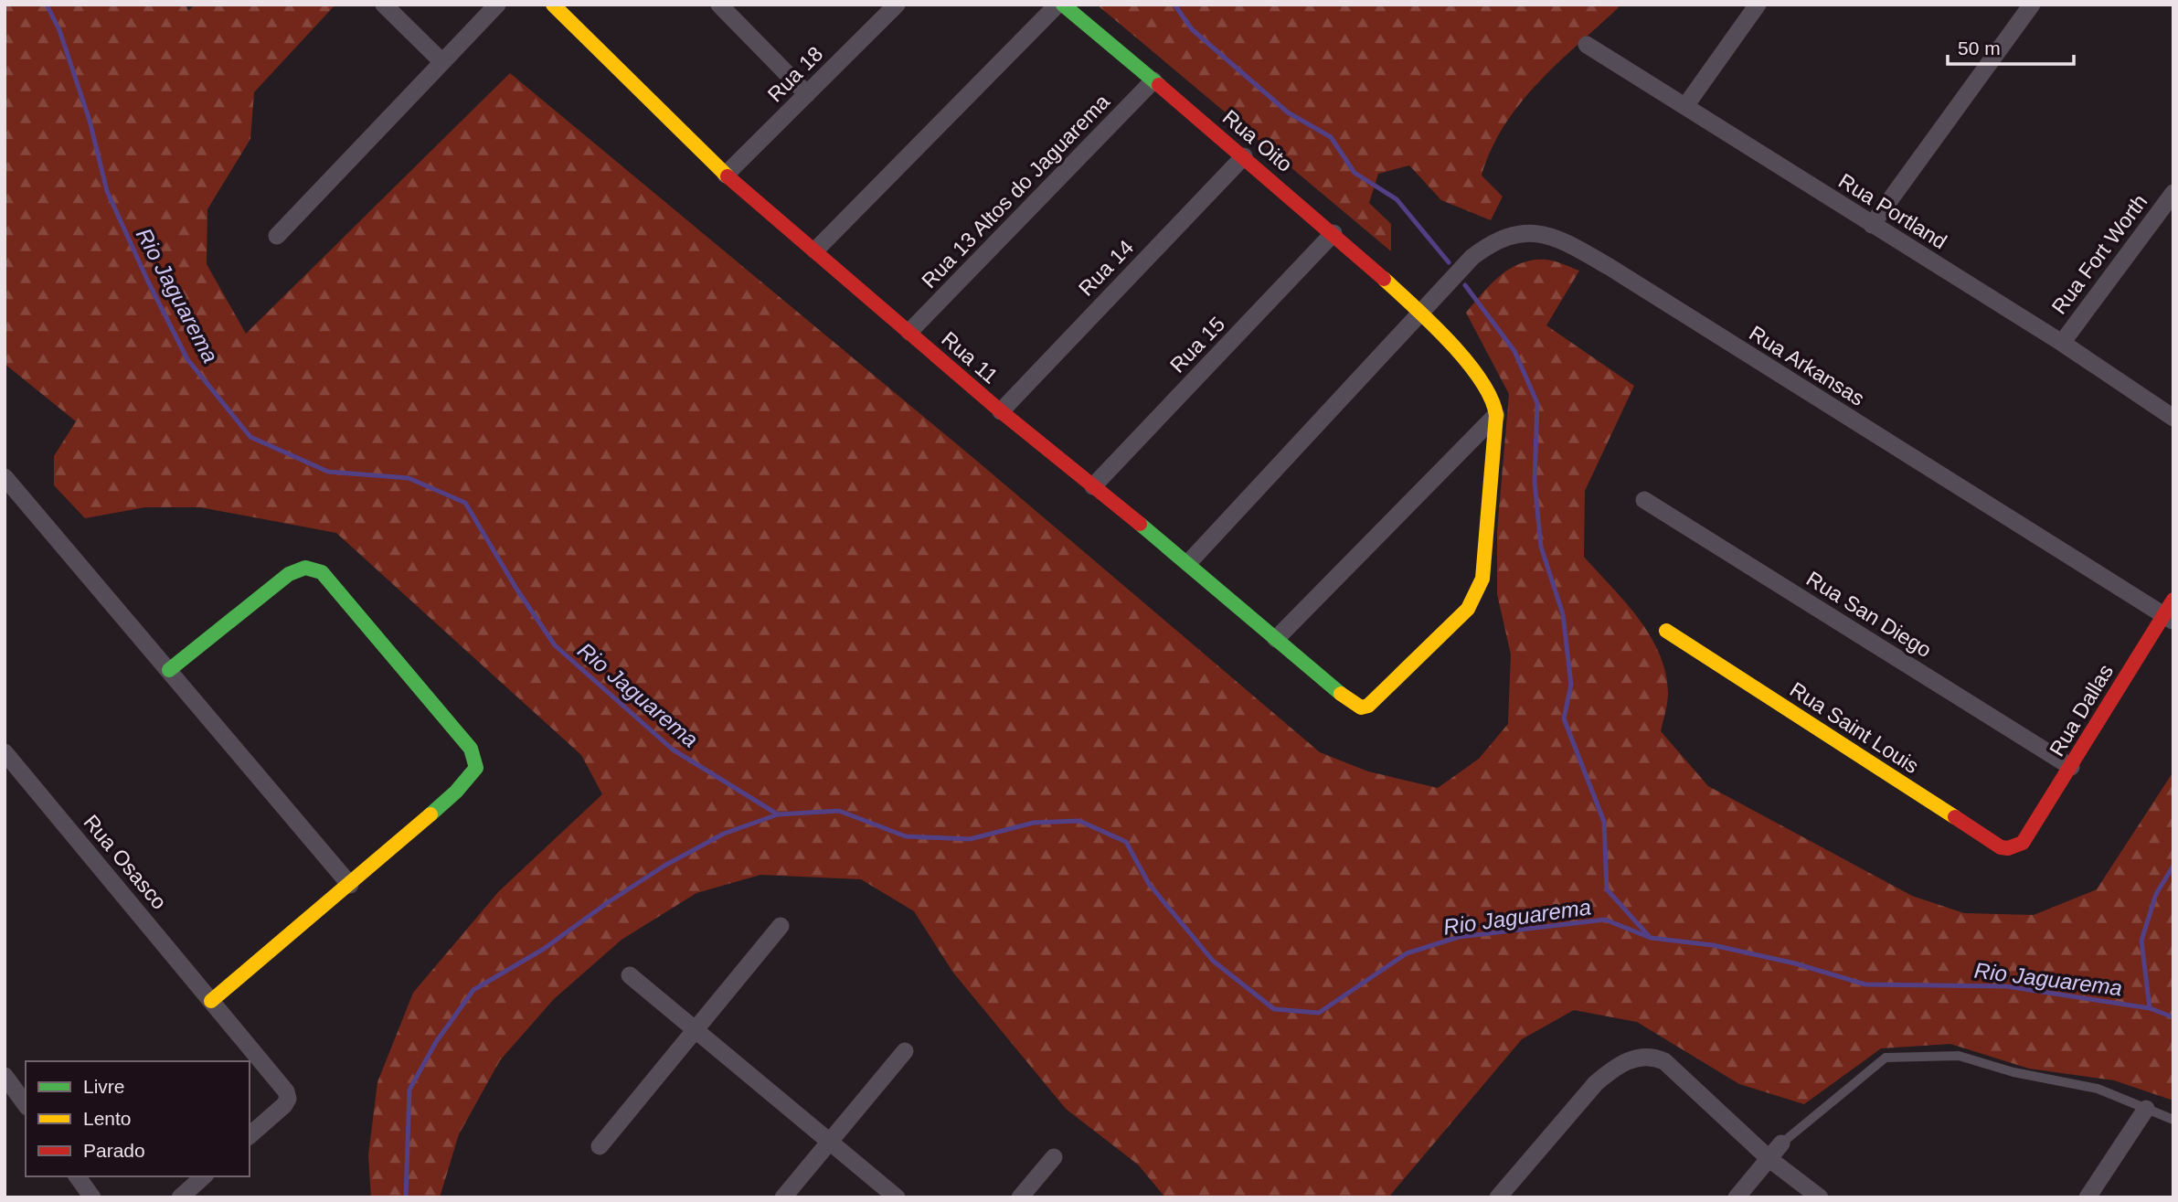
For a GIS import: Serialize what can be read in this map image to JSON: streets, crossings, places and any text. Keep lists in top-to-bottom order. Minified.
{"streets":{"street":["Rua 18","Rua Oito","Rua 13 Altos do Jaguarema","Rua Portland","Rua Fort Worth","Rua 14","Rua 15","Rua 11","Rua Arkansas","Rua San Diego","Rua Dallas","Rua Saint Louis","Rua Osasco"]},"crossings":[["Rua 18","Rua 11"],["Rua Oito","Rua 13 Altos do Jaguarema"],["Rua Oito","Rua 14"],["Rua Oito","Rua 15"],["Rua Oito","Rua 11"],["Rua Oito","Rua Arkansas"],["Rua 13 Altos do Jaguarema","Rua 11"],["Rua Portland","Rua Fort Worth"],["Rua 14","Rua 11"],["Rua 15","Rua 11"],["Rua 11","Rua Arkansas"],["Rua Arkansas","Rua Dallas"],["Rua San Diego","Rua Dallas"],["Rua Dallas","Rua Saint Louis"]],"water":["Rio Jaguarema"],"legend":["Livre","Lento","Parado"],"scale_bar":"50 m"}
